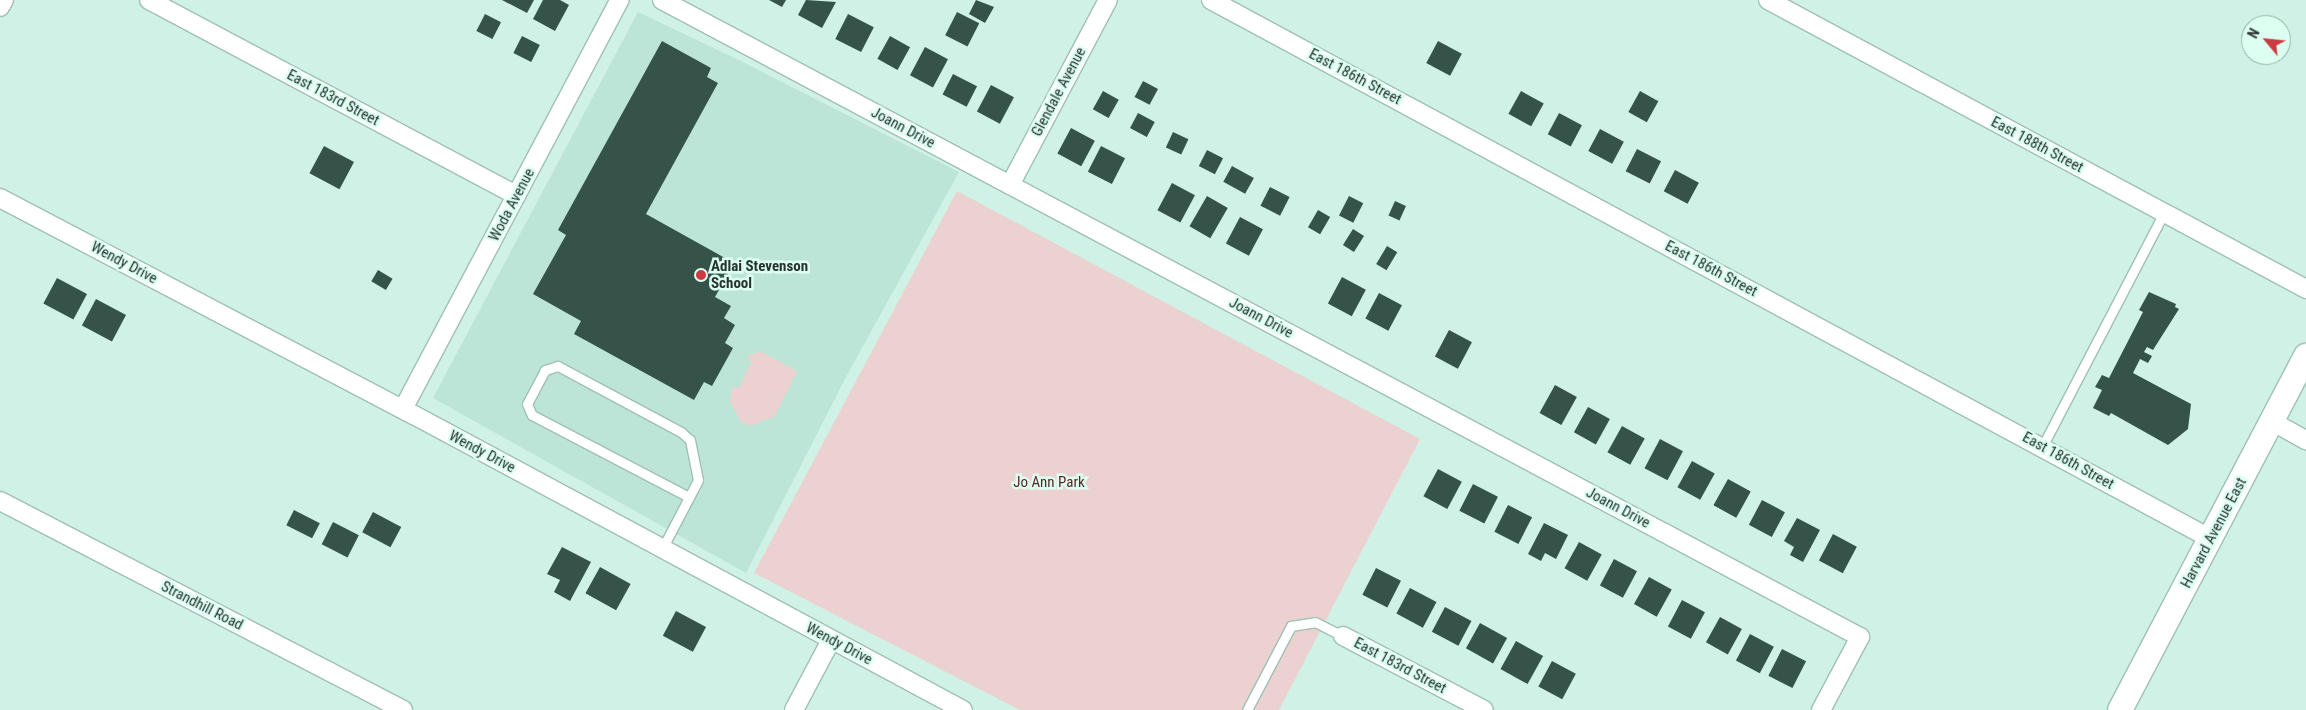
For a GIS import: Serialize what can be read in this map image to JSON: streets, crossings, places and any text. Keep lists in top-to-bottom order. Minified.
{"streets":{"main road":["Harvard Avenue East"],"street":["East 186th Street","Glendale Avenue","East 183rd Street","Joann Drive","East 188th Street","Woda Avenue","Wendy Drive","Strandhill Road"]},"crossings":[["East 186th Street","Harvard Avenue East"],["Glendale Avenue","Joann Drive"],["East 183rd Street","Woda Avenue"],["Woda Avenue","Wendy Drive"]],"parks":["Jo Ann Park"],"places":["Adlai Stevenson School"],"north":"top left"}
